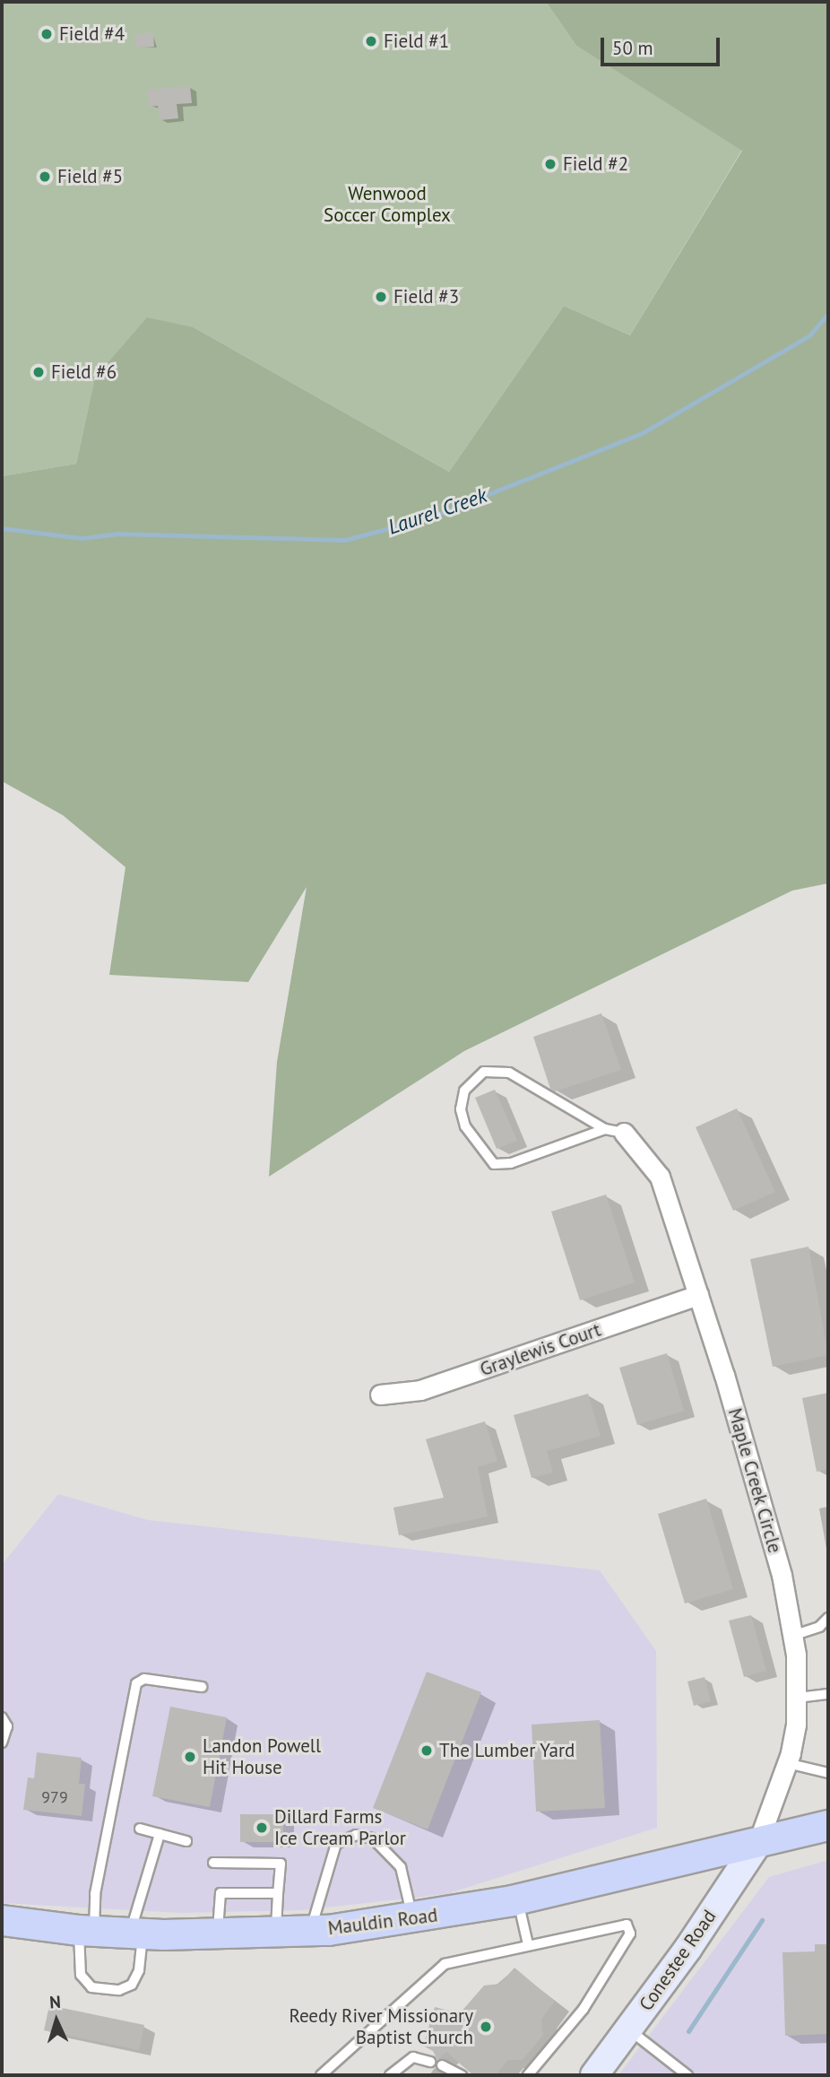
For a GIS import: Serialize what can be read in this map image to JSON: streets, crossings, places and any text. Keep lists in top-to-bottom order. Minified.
{"streets":{"main road":["Mauldin Road","Conestee Road"],"street":["Graylewis Court","Maple Creek Circle"]},"crossings":[["Graylewis Court","Maple Creek Circle"],["Maple Creek Circle","Mauldin Road"],["Maple Creek Circle","Conestee Road"],["Mauldin Road","Conestee Road"]],"water":["Laurel Creek"],"parks":["Wenwood Soccer Complex"],"places":["Field #4","Field #1","Field #2","Field #5","Field #3","Field #6","The Lumber Yard","Landon Powell Hit House","Dillard Farms Ice Cream Parlor","Reedy River Missionary Baptist Church"],"house_numbers":["979"],"scale_bar":"50 m","north":"top"}
